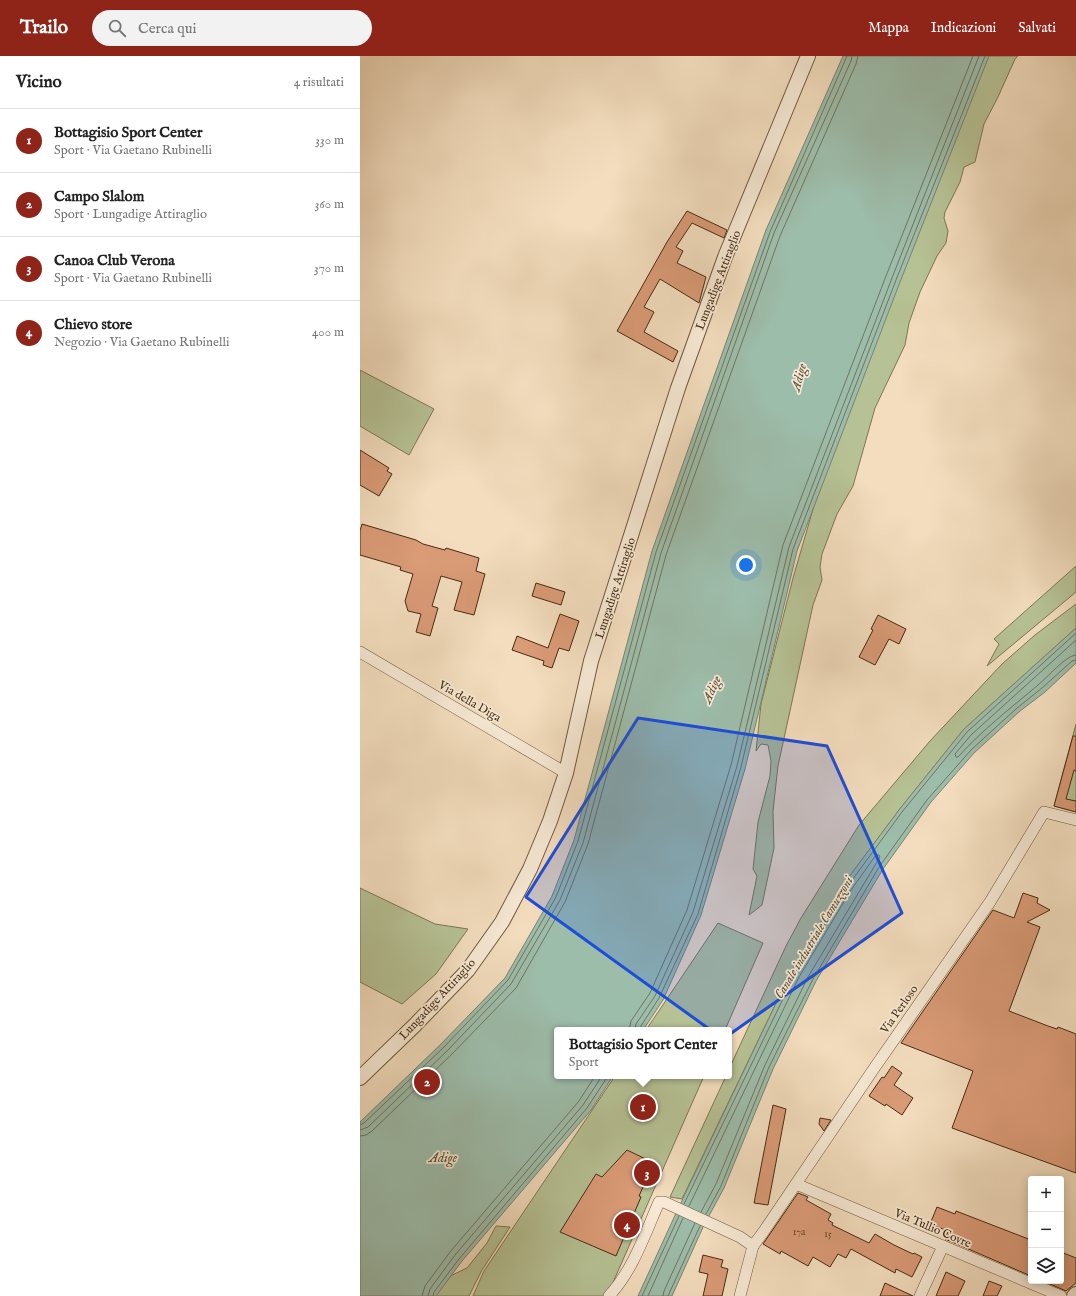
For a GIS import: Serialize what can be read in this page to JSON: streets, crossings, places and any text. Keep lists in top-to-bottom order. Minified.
{"streets":{"street":["Lungadige Attiraglio","Via della Diga","Via Perloso","Via Tullio Covre"]},"crossings":[["Lungadige Attiraglio","Via della Diga"],["Via Perloso","Via Tullio Covre"]],"water":["Adige","Canale industriale Camuzzoni"],"house_numbers":["17a","15"],"page":{"header":"Trailo","search":"Cerca qui","nav":["Mappa","Indicazioni","Salvati"],"heading":["Vicino","4 risultati"],"list":[{"mark":"1","name":"Bottagisio Sport Center","note":"Sport · Via Gaetano Rubinelli","value":"330 m"},{"mark":"2","name":"Campo Slalom","note":"Sport · Lungadige Attiraglio","value":"360 m"},{"mark":"3","name":"Canoa Club Verona","note":"Sport · Via Gaetano Rubinelli","value":"370 m"},{"mark":"4","name":"Chievo store","note":"Negozio · Via Gaetano Rubinelli","value":"400 m"}],"popup":["Bottagisio Sport Center","Sport"],"pins":["2","1","3","4"],"map_buttons":["+","−"]}}
